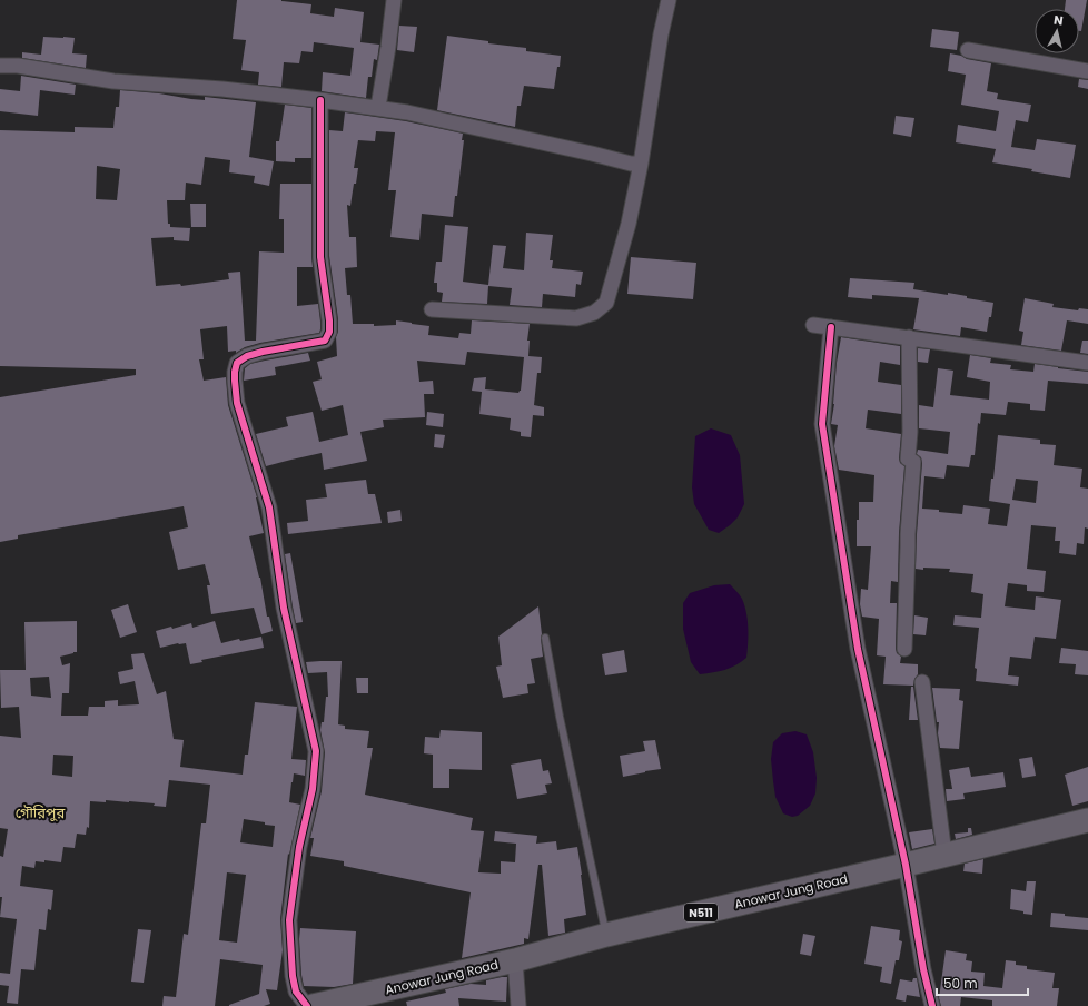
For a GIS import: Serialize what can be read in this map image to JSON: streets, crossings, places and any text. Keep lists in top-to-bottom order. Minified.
{"streets":{"highway":["Anowar Jung Road","N511"]},"districts":["গৌরিপুর"],"scale_bar":"50 m","north":"top"}
